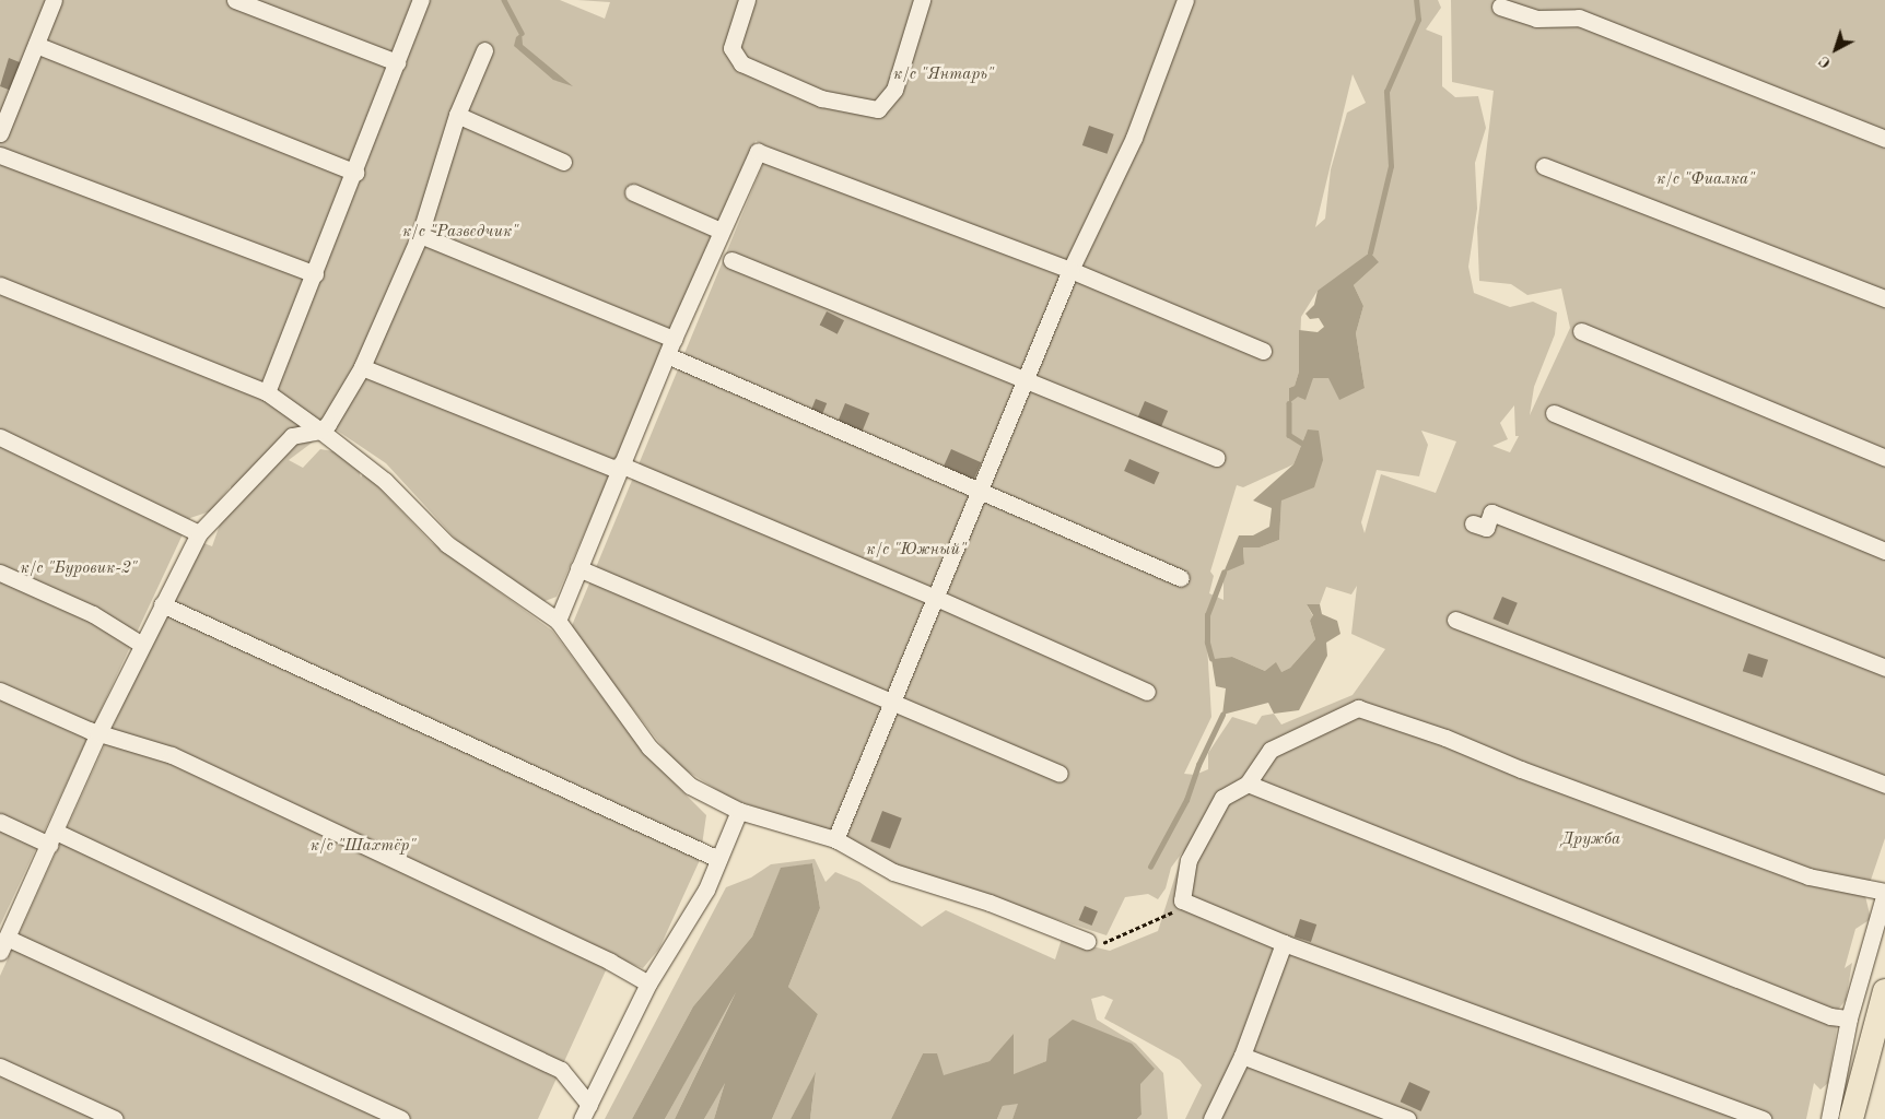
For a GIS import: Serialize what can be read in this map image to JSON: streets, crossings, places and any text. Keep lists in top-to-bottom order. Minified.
{"parks":["к/с \"Янтарь\"","к/с \"Фиалка\"","к/с \"Разведчик\"","к/с \"Южный\"","к/с \"Буровик-2\"","Дружба","к/с \"Шахтёр\""],"north":"bottom left"}
